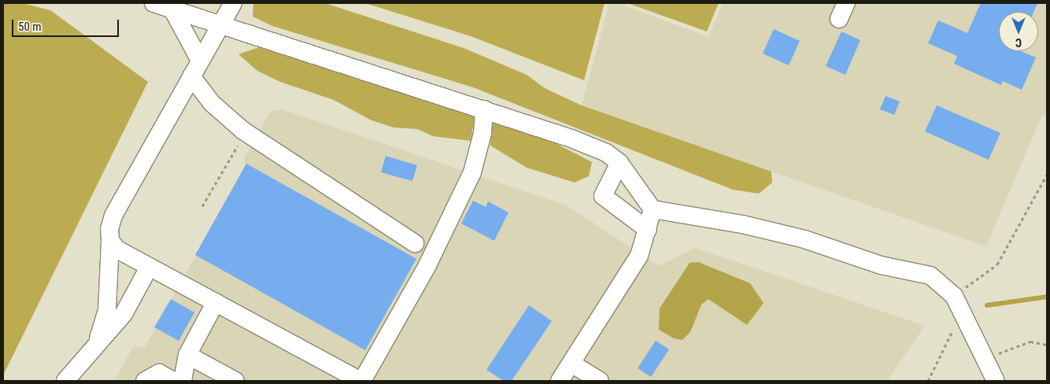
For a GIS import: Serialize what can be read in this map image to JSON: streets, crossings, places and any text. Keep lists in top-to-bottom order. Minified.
{"scale_bar":"50 m","north":"bottom"}
